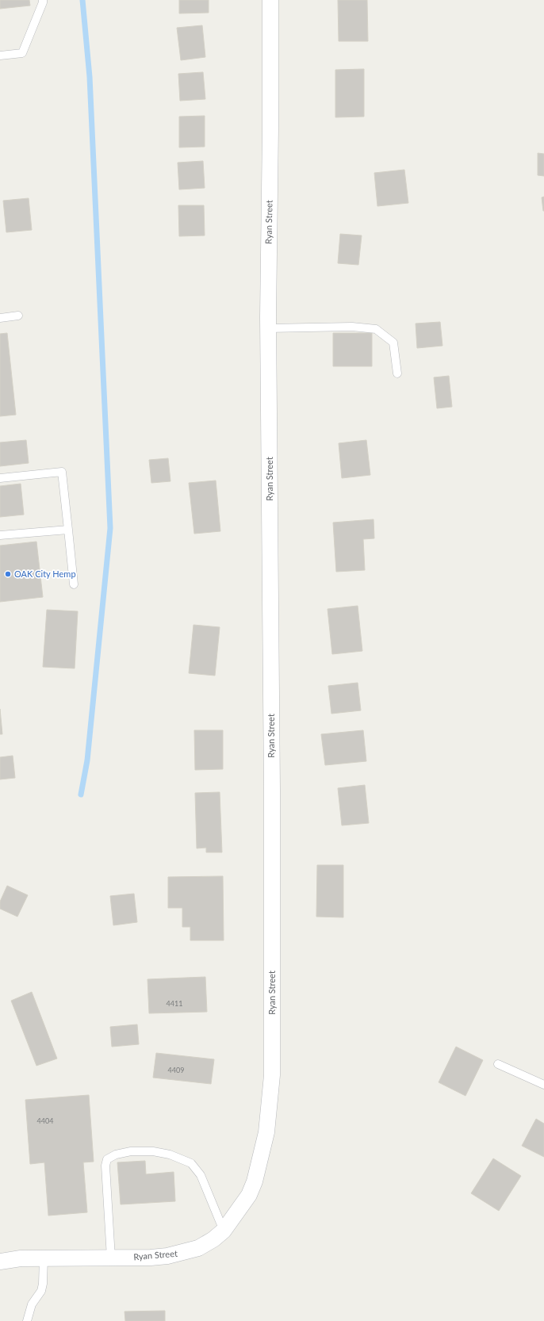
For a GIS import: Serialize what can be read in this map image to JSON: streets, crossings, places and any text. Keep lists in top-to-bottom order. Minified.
{"streets":{"street":["Ryan Street"]},"places":["OAK City Hemp"],"house_numbers":["4411","4409","4404"]}
